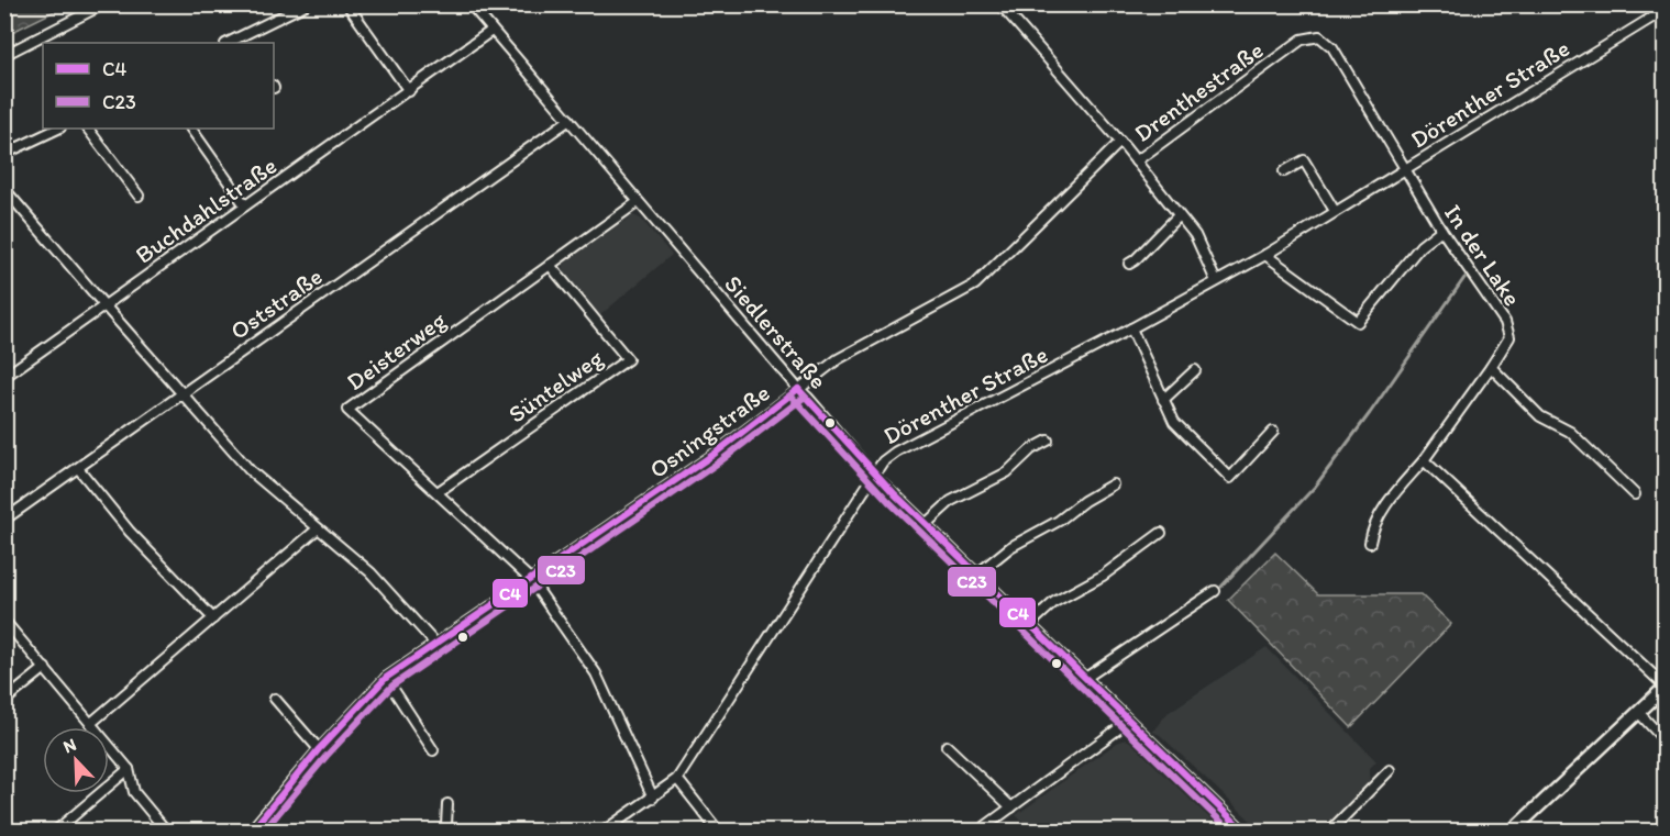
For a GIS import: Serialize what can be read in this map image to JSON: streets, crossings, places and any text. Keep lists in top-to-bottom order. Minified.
{"streets":{"street":["Drenthestraße","Dörenther Straße","Buchdahlstraße","In der Lake","Oststraße","Siedlerstraße","Deisterweg","Süntelweg","Osningstraße"]},"crossings":[["Drenthestraße","Dörenther Straße"],["Drenthestraße","In der Lake"],["Drenthestraße","Osningstraße"],["Dörenther Straße","In der Lake"],["Dörenther Straße","Siedlerstraße"],["Dörenther Straße","Deisterweg"],["Buchdahlstraße","Siedlerstraße"],["Oststraße","Siedlerstraße"],["Siedlerstraße","Deisterweg"],["Siedlerstraße","Osningstraße"],["Deisterweg","Süntelweg"],["Deisterweg","Osningstraße"]],"lines":["transit line C4","transit line C23"],"legend":["C4","C23"],"north":"top left"}
